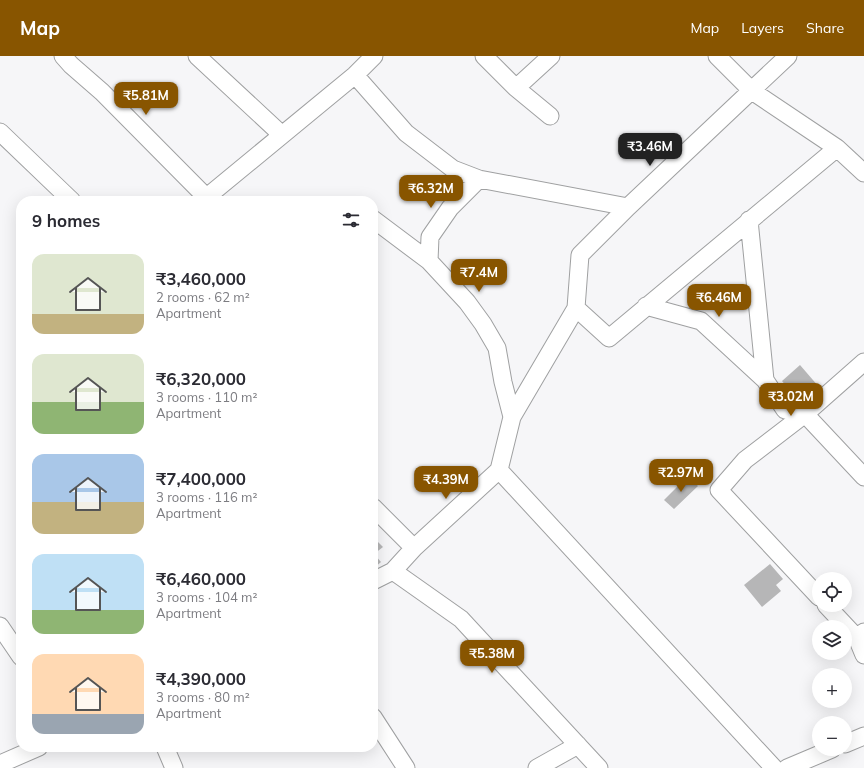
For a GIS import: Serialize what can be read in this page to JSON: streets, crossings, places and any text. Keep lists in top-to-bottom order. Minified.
{"page":{"header":"Map","nav":["Map","Layers","Share"],"price":["₹5.81M","₹3.46M","₹6.32M","₹7.4M","₹6.46M","₹3.02M","₹2.97M","₹4.39M","₹5.38M"],"heading":"9 homes","list":[{"name":"₹3,460,000","note":"2 rooms · 62 m² · Apartment"},{"name":"₹6,320,000","note":"3 rooms · 110 m² · Apartment"},{"name":"₹7,400,000","note":"3 rooms · 116 m² · Apartment"},{"name":"₹6,460,000","note":"3 rooms · 104 m² · Apartment"},{"name":"₹4,390,000","note":"3 rooms · 80 m² · Apartment"}],"map_buttons":["+","−"]}}
